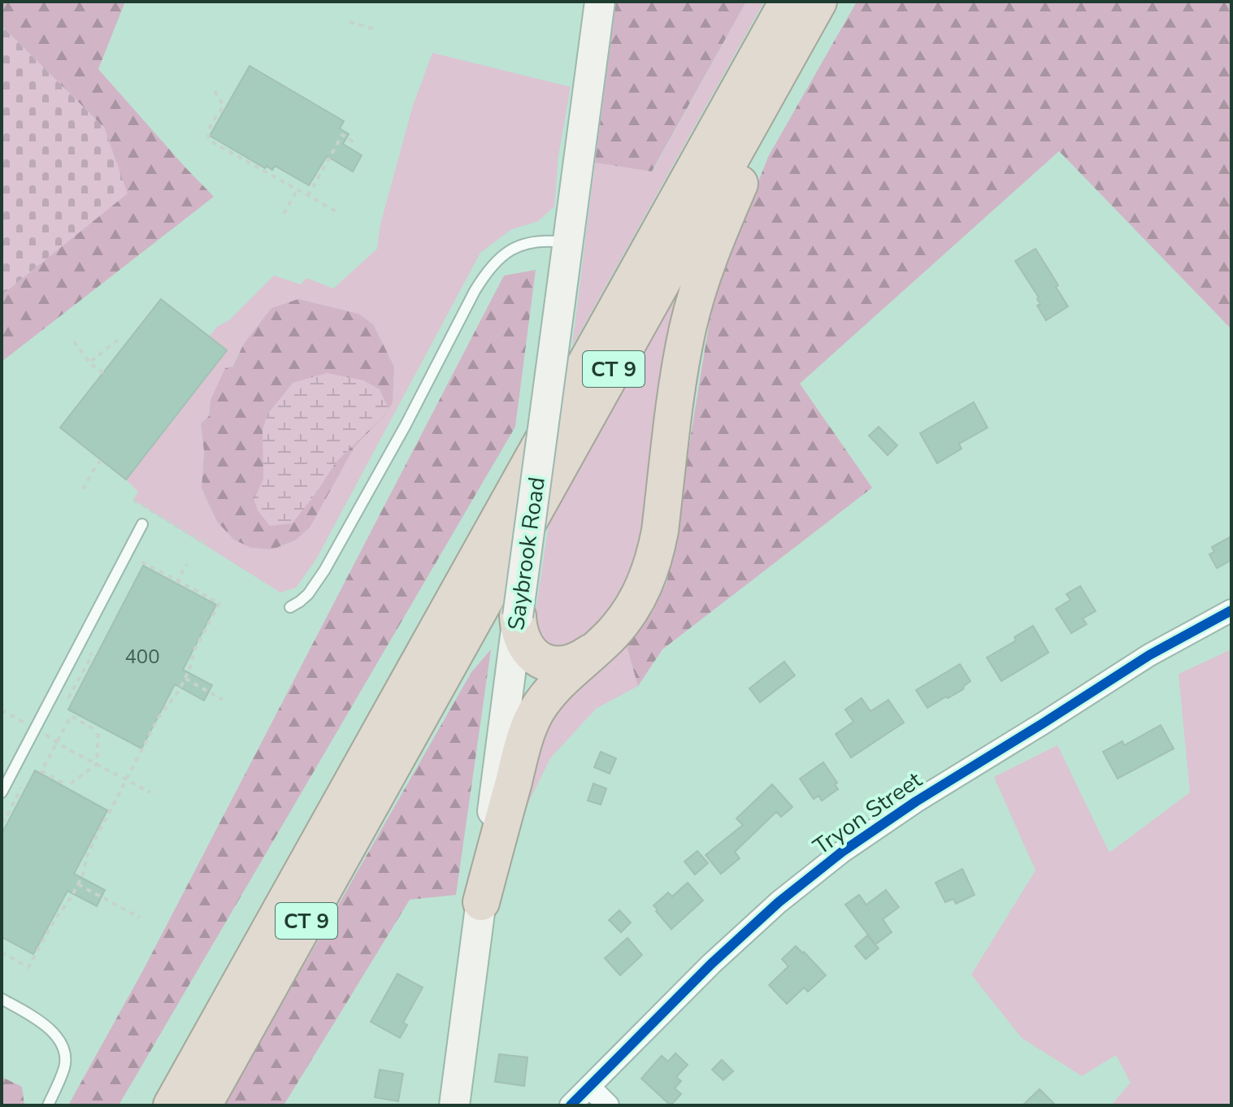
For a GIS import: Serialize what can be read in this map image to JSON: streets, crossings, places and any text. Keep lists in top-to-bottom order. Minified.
{"streets":{"highway":["CT 9"],"main road":["Saybrook Road"],"street":["Tryon Street"]},"house_numbers":["400"]}
